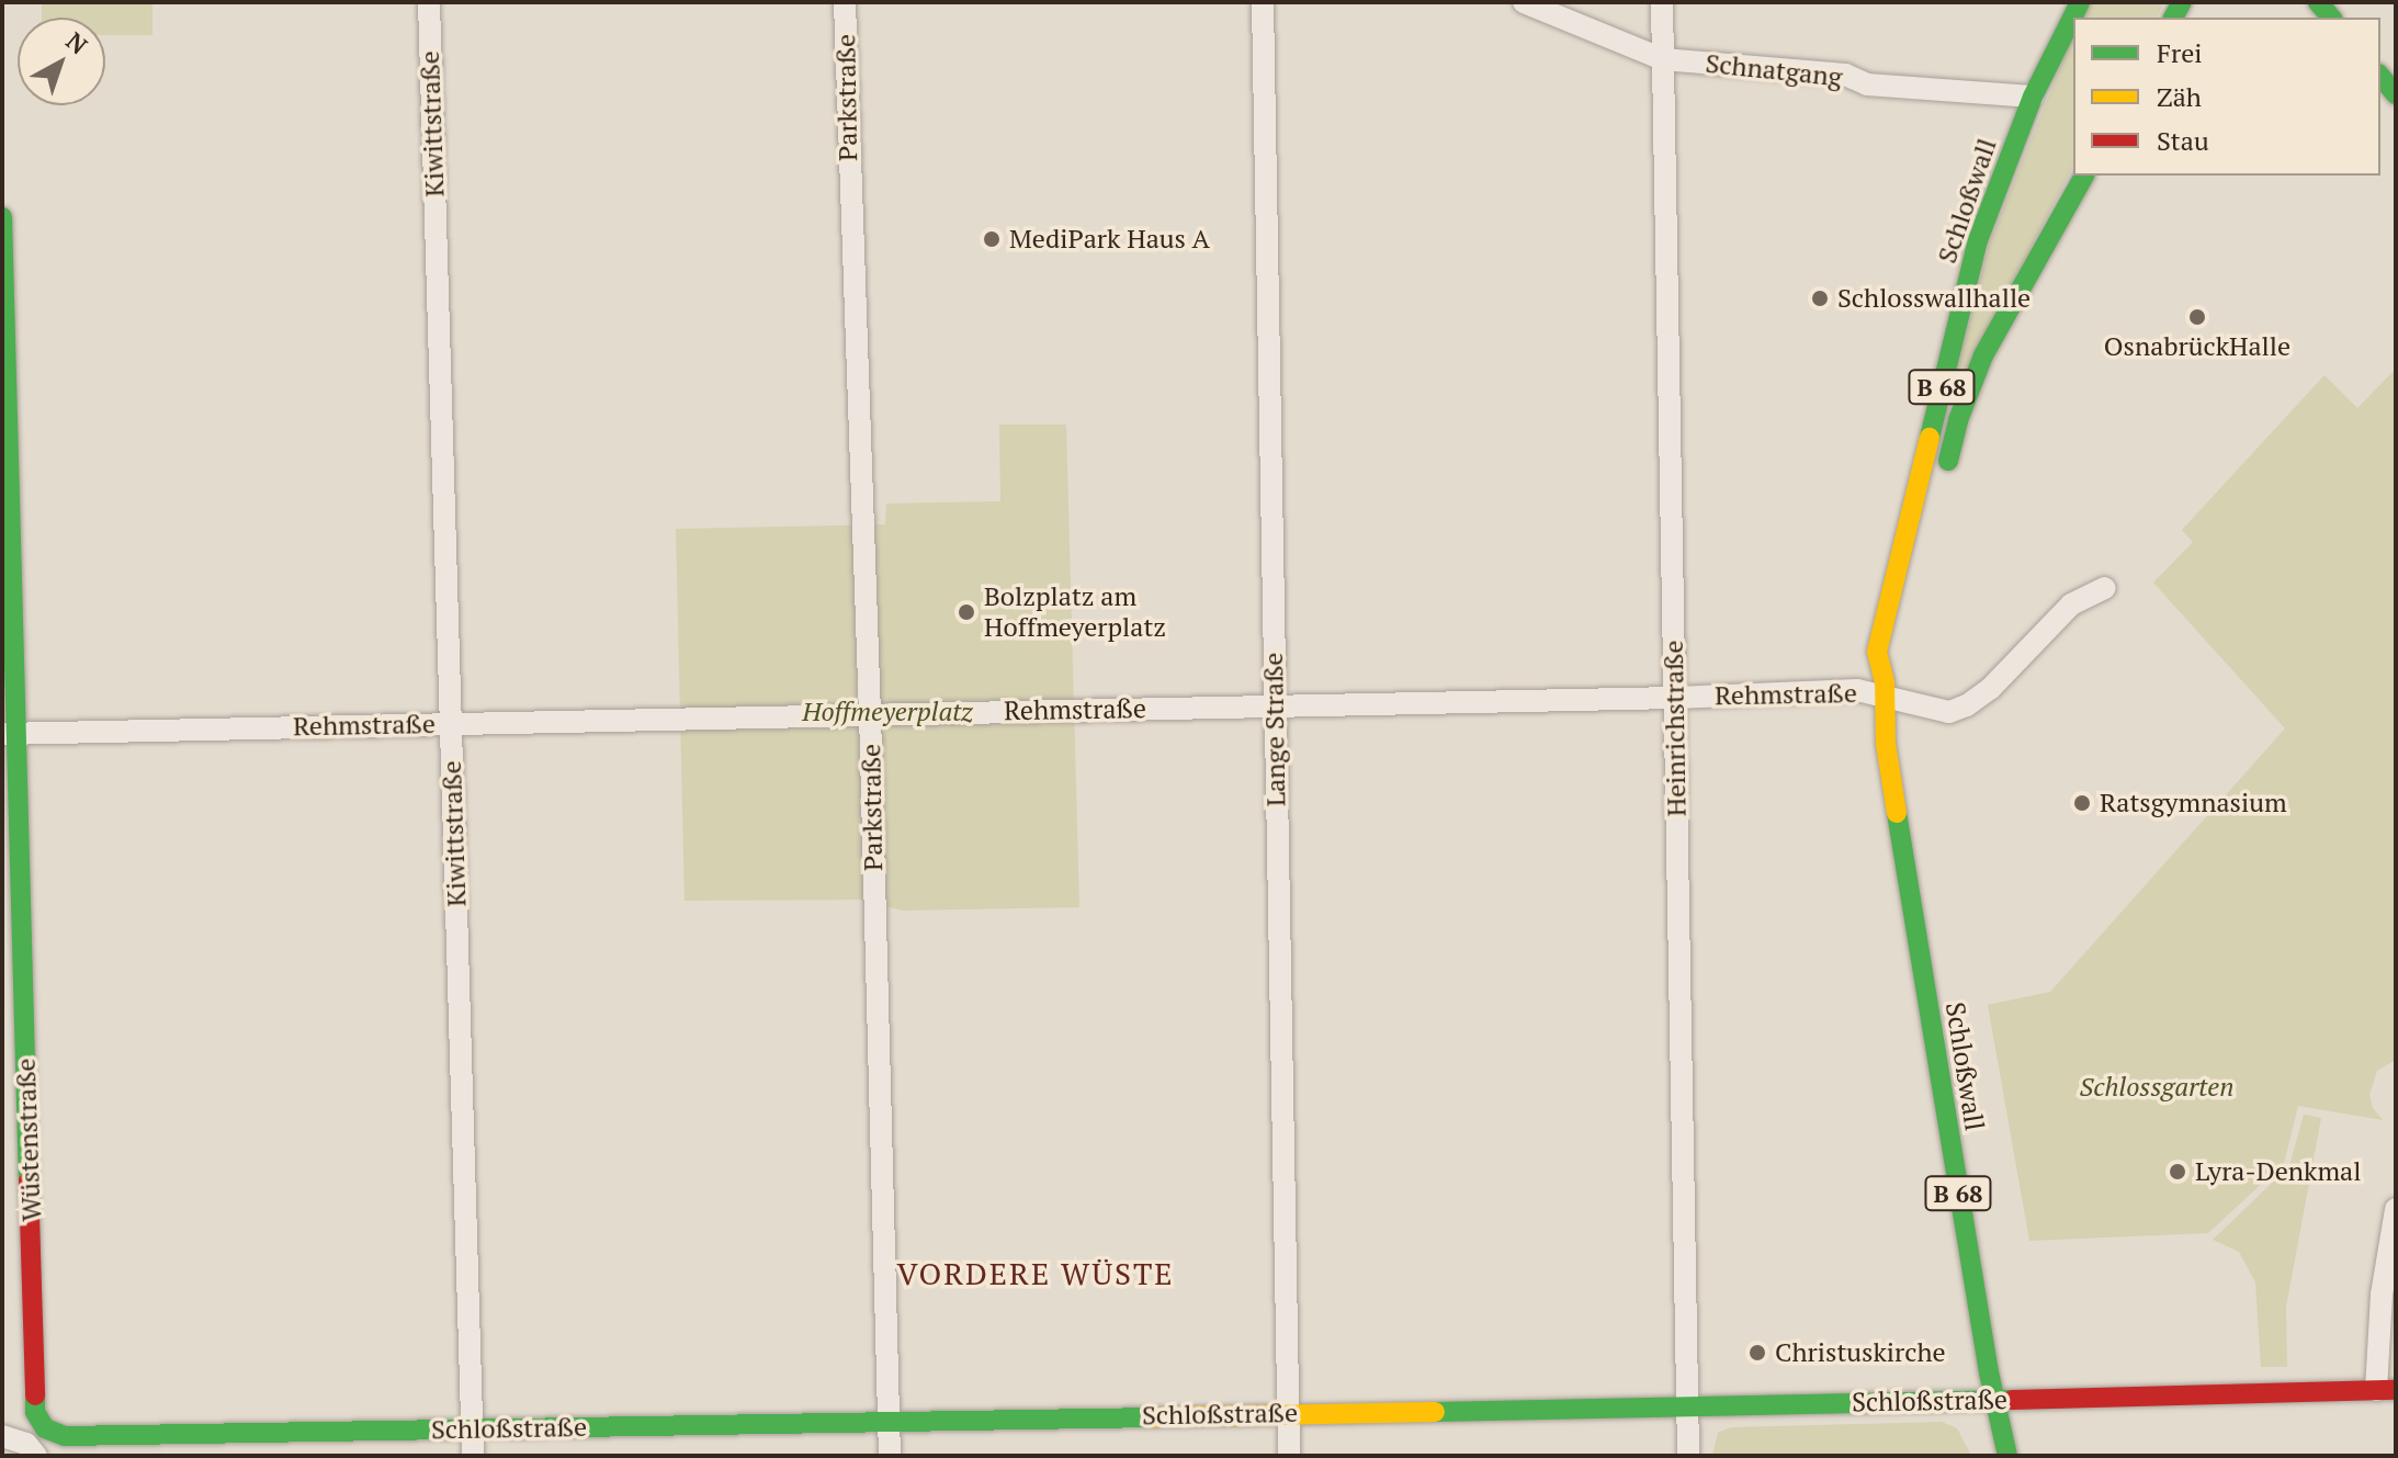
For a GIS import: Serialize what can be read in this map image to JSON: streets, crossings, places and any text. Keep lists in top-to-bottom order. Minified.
{"streets":{"street":["Schnatgang","Parkstraße","Kiwittstraße","Schloßwall","B 68","Rehmstraße","Heinrichstraße","Lange Straße","Wüstenstraße","Schloßstraße"]},"crossings":[["Schnatgang","Schloßwall"],["Schnatgang","Heinrichstraße"],["Parkstraße","Rehmstraße"],["Parkstraße","Schloßstraße"],["Kiwittstraße","Rehmstraße"],["Kiwittstraße","Schloßstraße"],["Schloßwall","Rehmstraße"],["Schloßwall","Schloßstraße"],["Rehmstraße","Heinrichstraße"],["Rehmstraße","Lange Straße"],["Rehmstraße","Wüstenstraße"],["Heinrichstraße","Schloßstraße"],["Lange Straße","Schloßstraße"],["Wüstenstraße","Schloßstraße"]],"districts":["VORDERE WÜSTE"],"parks":["Hoffmeyerplatz","Schlossgarten"],"places":["MediPark Haus A","Schlosswallhalle","OsnabrückHalle","Bolzplatz am Hoffmeyerplatz","Ratsgymnasium","Lyra-Denkmal","Christuskirche"],"legend":["Frei","Zäh","Stau"],"north":"top right"}
